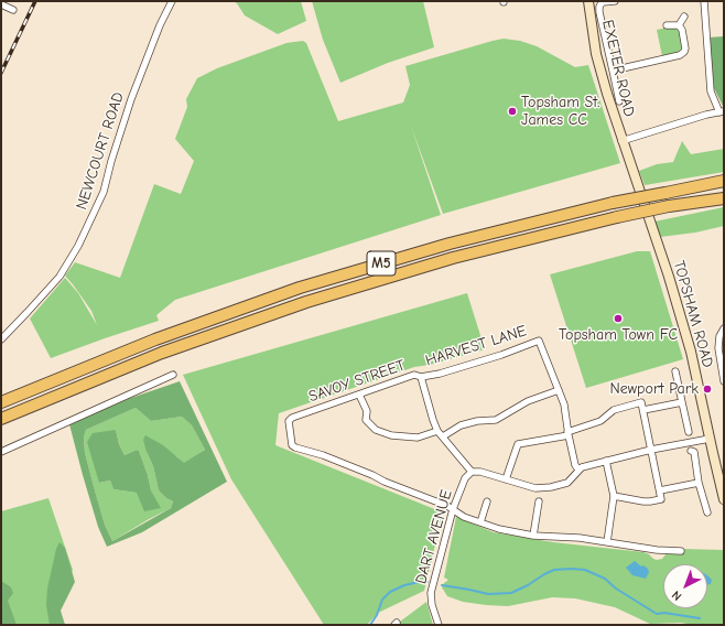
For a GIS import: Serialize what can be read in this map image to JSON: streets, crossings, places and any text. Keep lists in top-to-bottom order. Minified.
{"streets":{"highway":["M5"],"street":["EXETER ROAD","NEWCOURT ROAD","TOPSHAM ROAD","HARVEST LANE","SAVOY STREET","DART AVENUE"]},"crossings":[["EXETER ROAD","TOPSHAM ROAD"],["HARVEST LANE","SAVOY STREET"],["SAVOY STREET","DART AVENUE"]],"places":["Topsham St. James CC","Topsham Town FC","Newport Park"],"north":"bottom left"}
